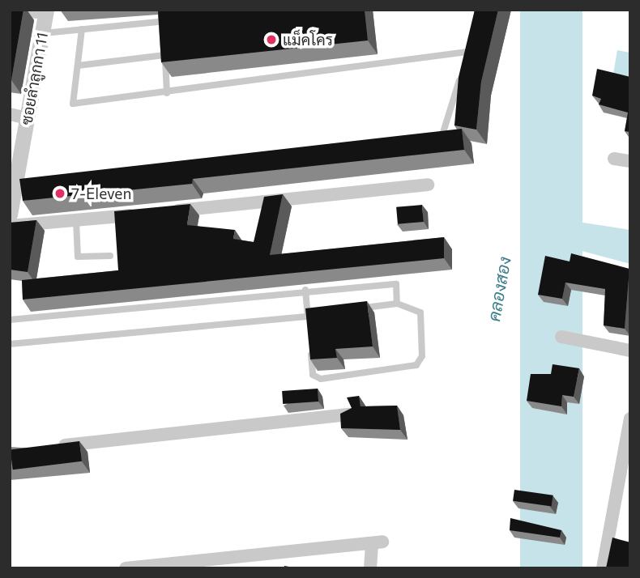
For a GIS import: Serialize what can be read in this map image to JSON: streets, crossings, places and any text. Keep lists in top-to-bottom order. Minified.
{"streets":{"street":["ซอยลำลูกกา 11"]},"water":["คลองสอง"],"places":["แม็คโคร","7-Eleven"]}
